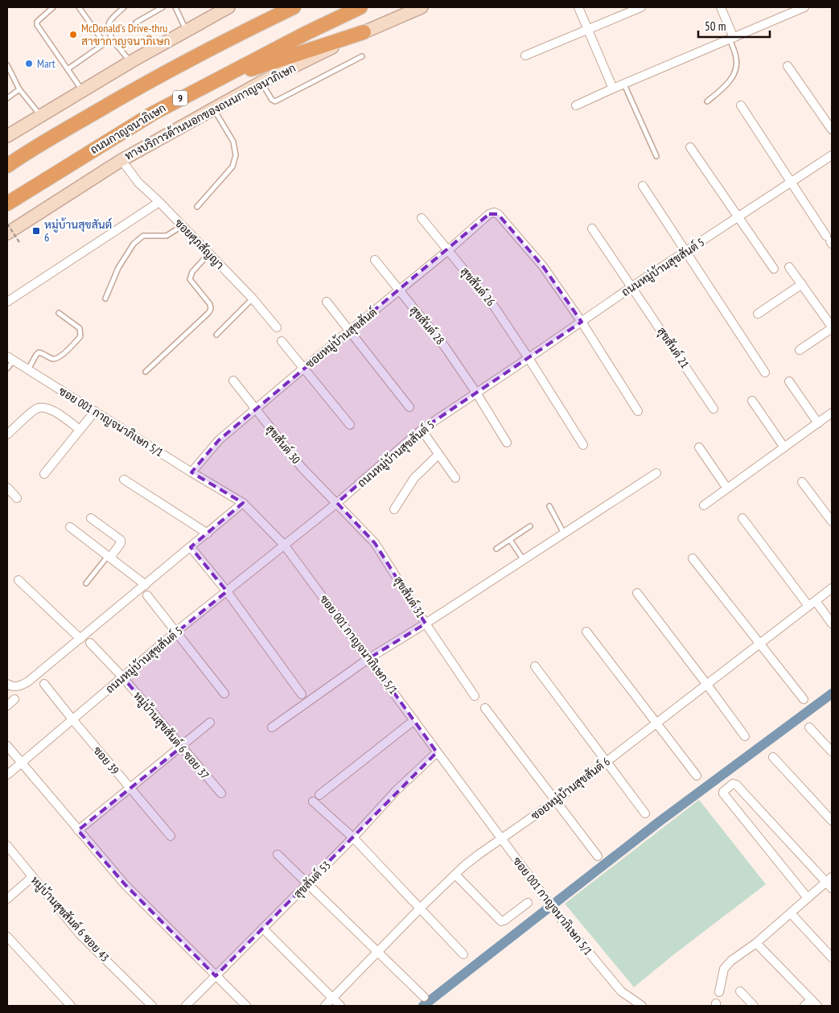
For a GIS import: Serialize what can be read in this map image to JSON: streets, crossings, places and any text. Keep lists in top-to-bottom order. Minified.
{"streets":{"highway":["9","ถนนกาญจนาภิเษก"],"main road":["ทางบริการด้านนอกของถนนกาญจนาภิเษก"],"street":["ซอยศุภสัญญา","ถนนหมู่บ้านสุขสันต์ 5","สุขสันต์ 26","สุขสันต์ 28","ซอยหมู่บ้านสุขสันต์","สุขสันต์ 21","ซอย 001 กาญจนาภิเษก 5/1","สุขสันต์ 30","สุขสันต์ 31","หมู่บ้านสุขสันต์ 6 ซอย 37","ซอย 39","ซอยหมู่บ้านสุขสันต์ 6","สุขสันต์ 53","หมู่บ้านสุขสันต์ 6 ซอย 43"]},"crossings":[["ทางบริการด้านนอกของถนนกาญจนาภิเษก","ซอยศุภสัญญา"],["ถนนหมู่บ้านสุขสันต์ 5","สุขสันต์ 26"],["ถนนหมู่บ้านสุขสันต์ 5","สุขสันต์ 28"],["ถนนหมู่บ้านสุขสันต์ 5","ซอยหมู่บ้านสุขสันต์"],["ถนนหมู่บ้านสุขสันต์ 5","สุขสันต์ 21"],["ถนนหมู่บ้านสุขสันต์ 5","ซอย 001 กาญจนาภิเษก 5/1"],["ถนนหมู่บ้านสุขสันต์ 5","สุขสันต์ 30"],["ถนนหมู่บ้านสุขสันต์ 5","สุขสันต์ 31"],["ถนนหมู่บ้านสุขสันต์ 5","หมู่บ้านสุขสันต์ 6 ซอย 37"],["ถนนหมู่บ้านสุขสันต์ 5","ซอย 39"],["สุขสันต์ 26","ซอยหมู่บ้านสุขสันต์"],["สุขสันต์ 28","ซอยหมู่บ้านสุขสันต์"],["ซอยหมู่บ้านสุขสันต์","ซอย 001 กาญจนาภิเษก 5/1"],["ซอยหมู่บ้านสุขสันต์","สุขสันต์ 30"],["ซอย 001 กาญจนาภิเษก 5/1","ซอยหมู่บ้านสุขสันต์ 6"],["ซอย 001 กาญจนาภิเษก 5/1","สุขสันต์ 53"],["สุขสันต์ 30","สุขสันต์ 31"]],"places":{"other":["McDonald's Drive-thru สาขากาญจนาภิเษก","Mart"],"transit":["หมู่บ้านสุขสันต์ 6"]},"scale_bar":"50 m"}
